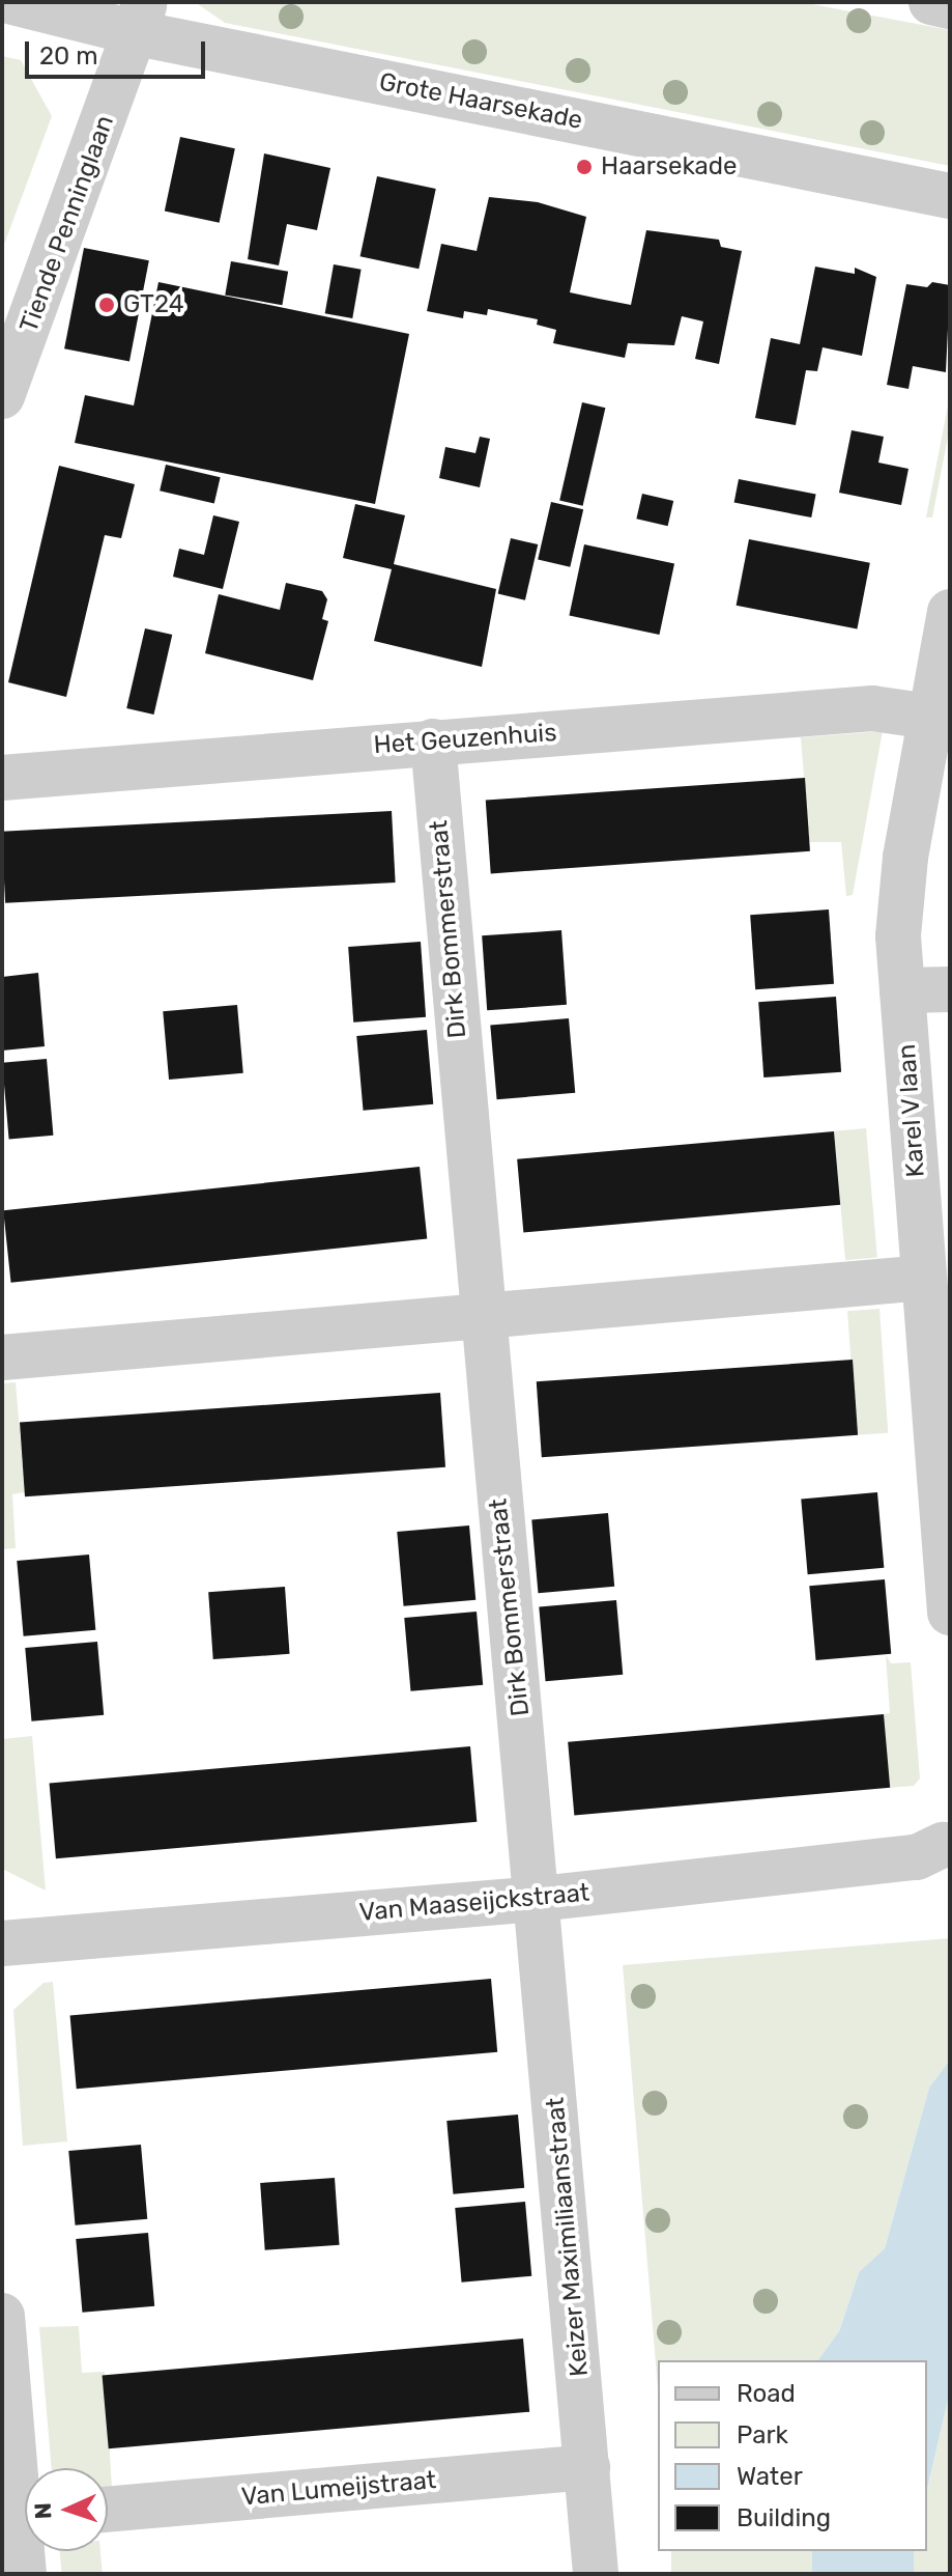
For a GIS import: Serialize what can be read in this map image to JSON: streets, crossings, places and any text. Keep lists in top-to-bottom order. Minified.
{"streets":{"street":["Grote Haarsekade","Tiende Penninglaan","Het Geuzenhuis","Dirk Bommerstraat","Karel V laan","Van Maaseijckstraat","Keizer Maximiliaanstraat","Van Lumeijstraat"]},"crossings":[["Grote Haarsekade","Tiende Penninglaan"],["Het Geuzenhuis","Dirk Bommerstraat"],["Het Geuzenhuis","Karel V laan"],["Dirk Bommerstraat","Van Maaseijckstraat"],["Dirk Bommerstraat","Keizer Maximiliaanstraat"],["Van Maaseijckstraat","Keizer Maximiliaanstraat"],["Keizer Maximiliaanstraat","Van Lumeijstraat"]],"places":["Haarsekade","GT24"],"legend":["Road","Park","Water","Building"],"scale_bar":"20 m","north":"left"}
